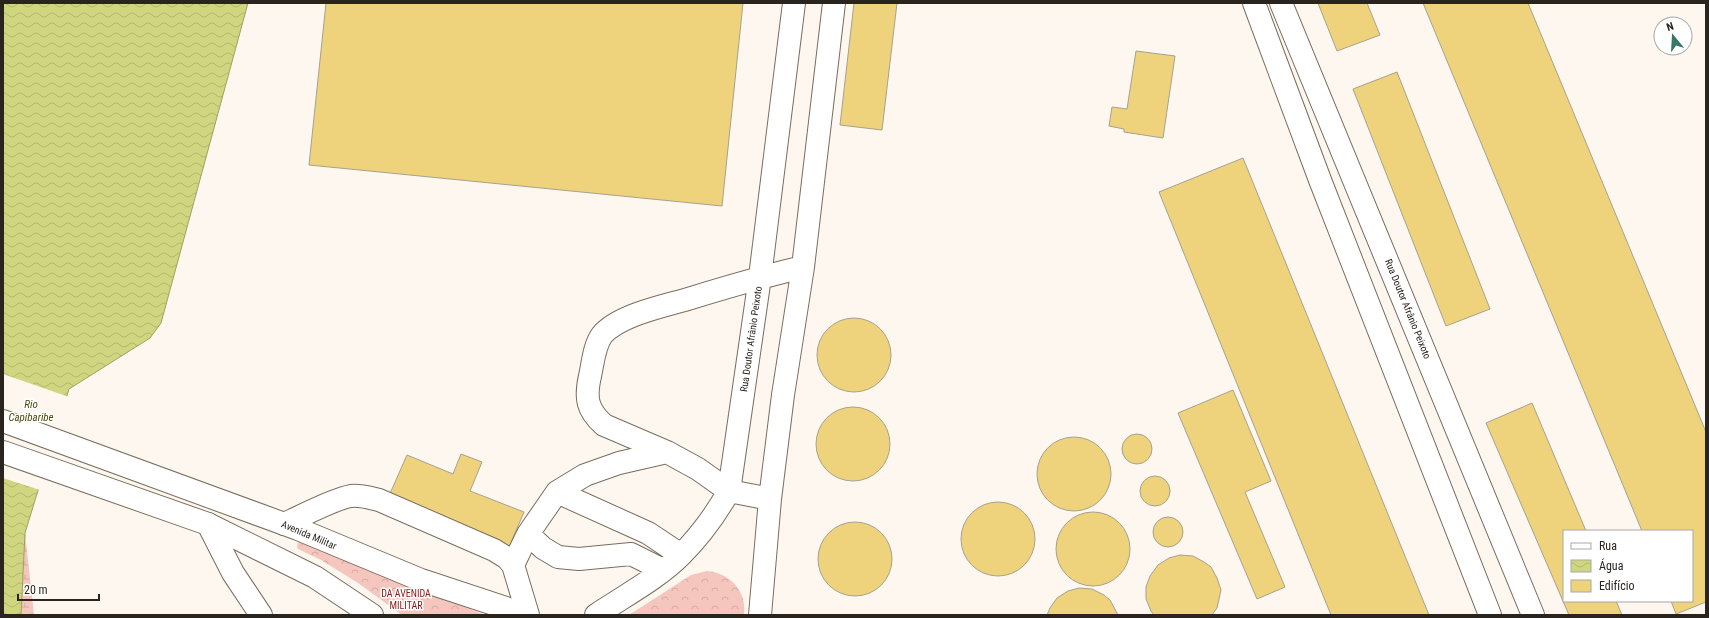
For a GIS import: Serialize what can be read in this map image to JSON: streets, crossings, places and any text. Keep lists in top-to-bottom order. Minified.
{"streets":{"street":["Rua Doutor Afrânio Peixoto","Avenida Militar"]},"water":["Rio Capibaribe"],"parks":["DA AVENIDA MILITAR"],"legend":["Rua","Água","Edifício"],"scale_bar":"20 m","north":"top"}
